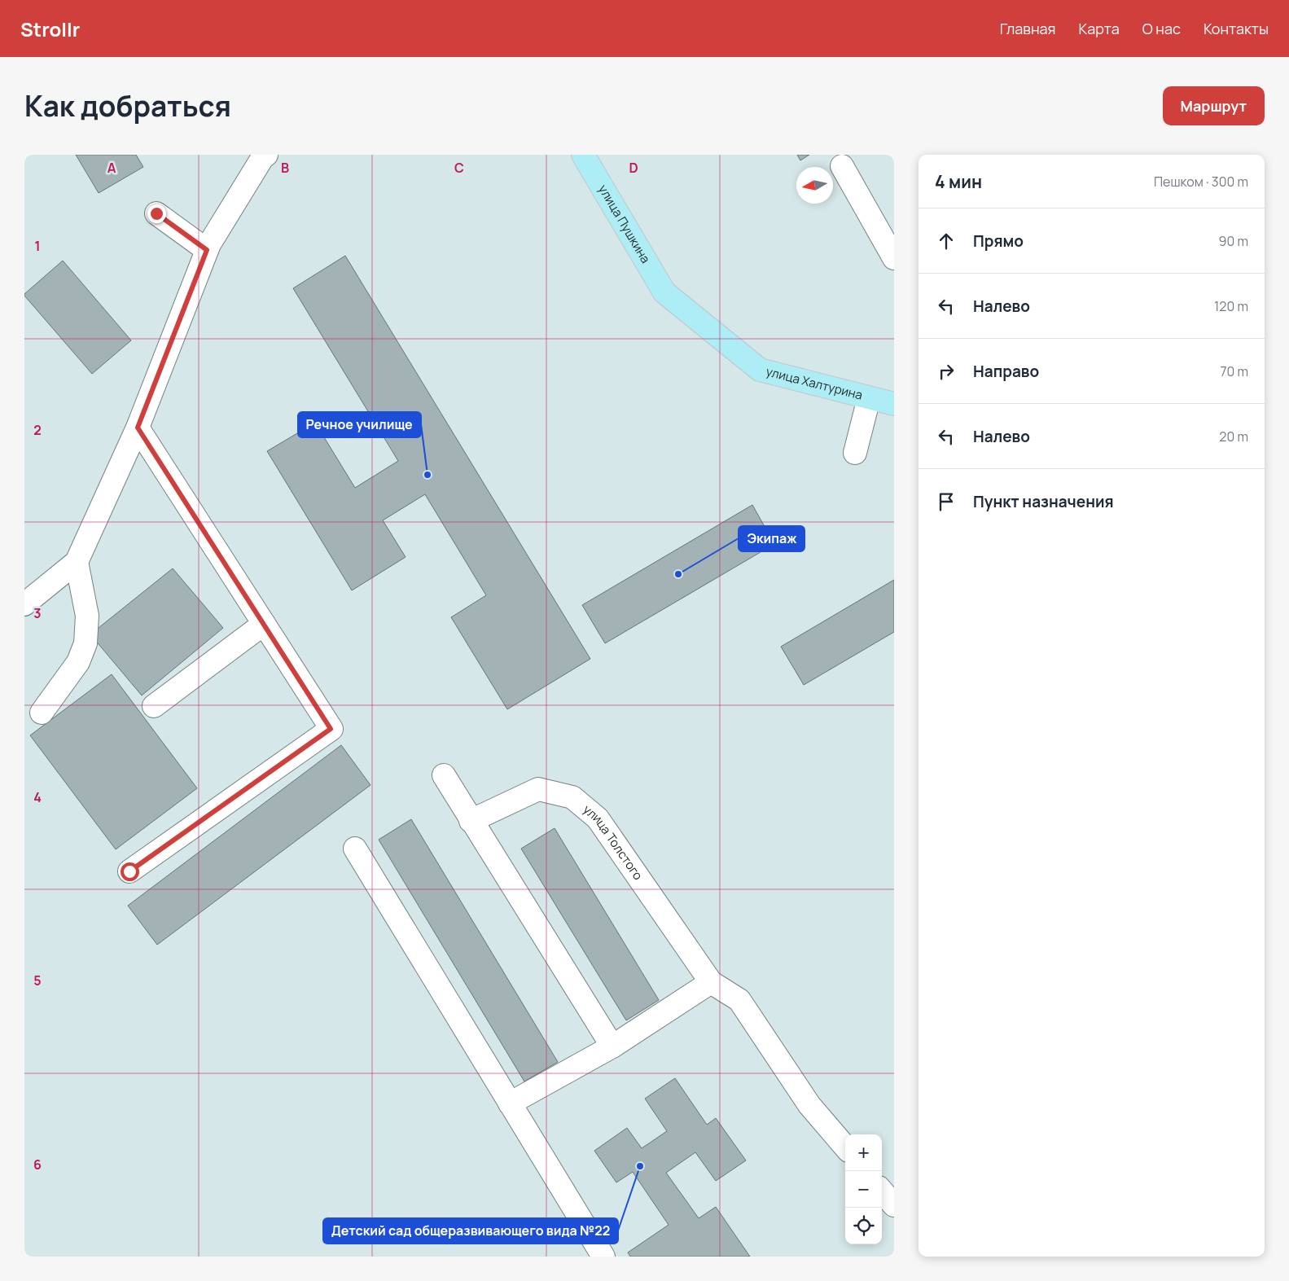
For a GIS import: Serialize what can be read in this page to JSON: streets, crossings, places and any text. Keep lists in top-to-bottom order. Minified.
{"streets":{"main road":["улица Пушкина","улица Халтурина"],"street":["улица Толстого"]},"crossings":[["улица Пушкина","улица Халтурина"]],"places":["Речное училище","Экипаж","Детский сад общеразвивающего вида №22"],"north":"left","page":{"header":"Strollr","nav":["Главная","Карта","О нас","Контакты"],"title":"Как добраться","buttons":"Маршрут","heading":["4 мин","Пешком · 300 m"],"list":[["Прямо","90 m"],["Налево","120 m"],["Направо","70 m"],["Налево","20 m"],"Пункт назначения"],"map_buttons":["+","−"]},"grid":{"columns":["A","B","C","D"],"rows":["1","2","3","4","5","6"]}}
